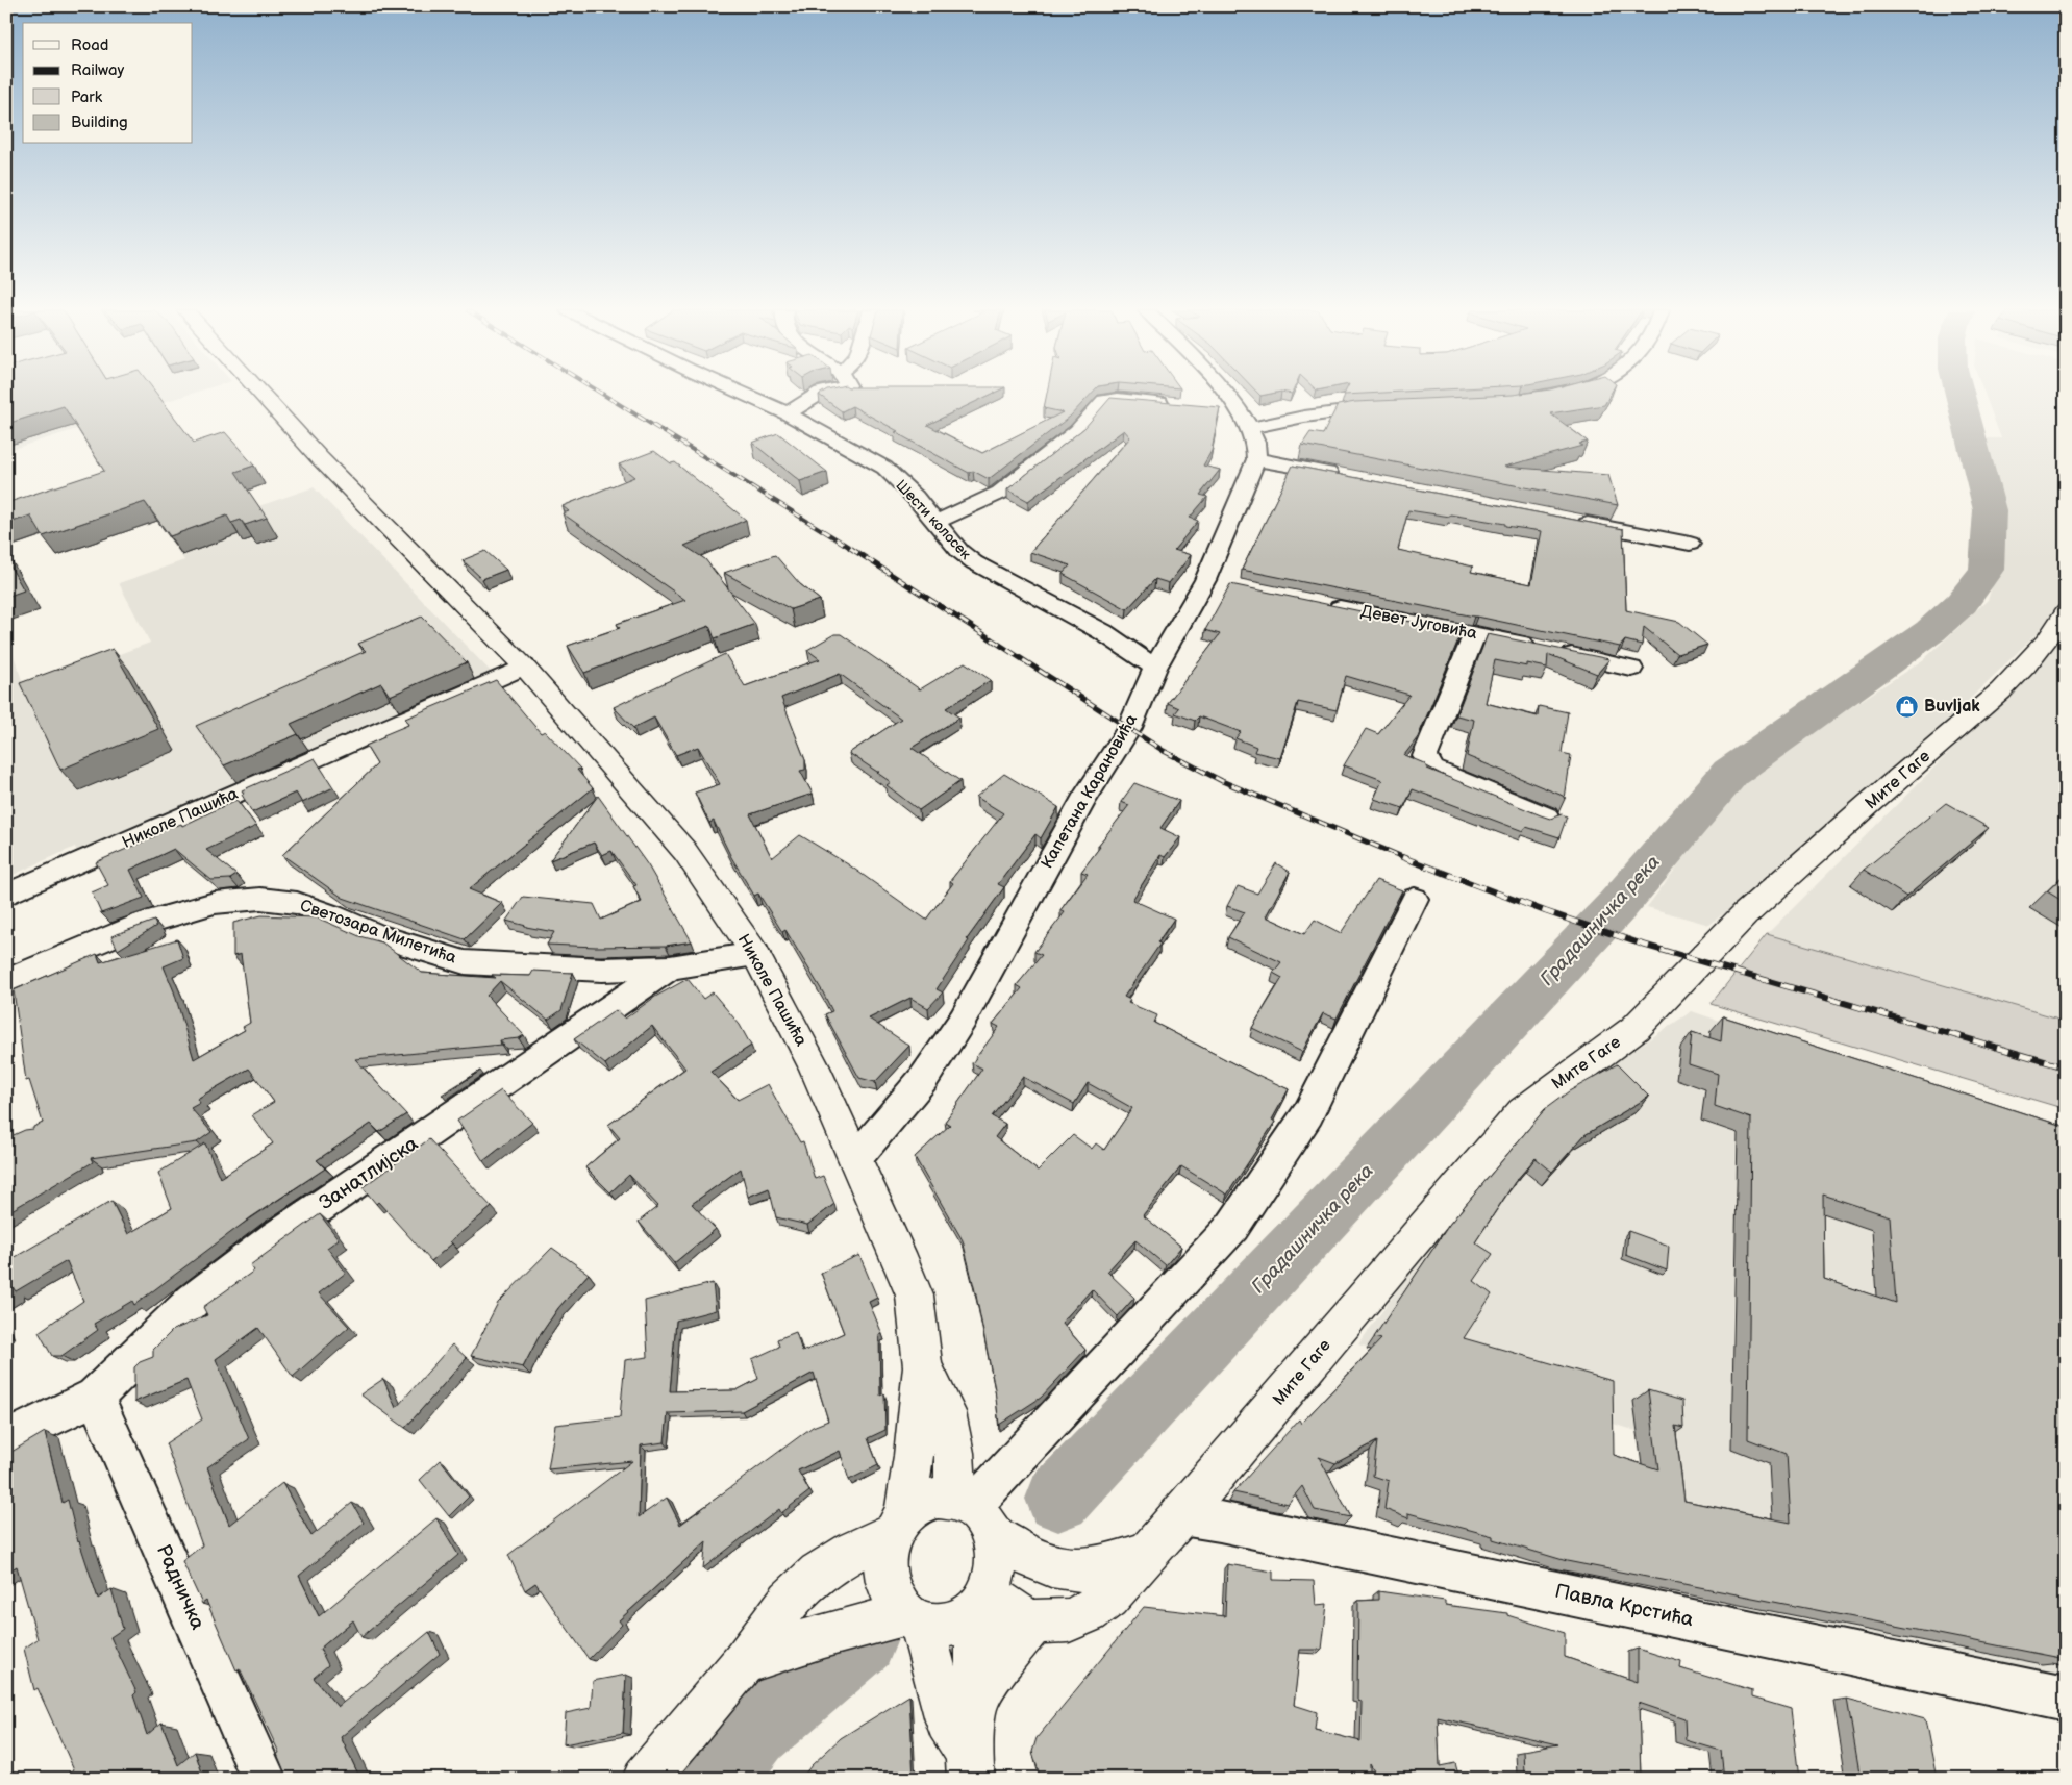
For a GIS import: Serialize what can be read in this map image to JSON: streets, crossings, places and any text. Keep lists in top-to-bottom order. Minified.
{"streets":{"main road":["Мите Гаге","Николе Пашића"],"street":["Шести колосек","Девет Југовића","Капетана Карановића","Светозара Милетића","Занатлијска","Радничка","Павла Крстића"]},"crossings":[["Шести колосек","Капетана Карановића"],["Мите Гаге","Николе Пашића"],["Мите Гаге","Павла Крстића"],["Капетана Карановића","Николе Пашића"],["Николе Пашића","Занатлијска"],["Светозара Милетића","Занатлијска"],["Занатлијска","Радничка"]],"water":["Градашничка река"],"places":{"shop":["Buvljak"]},"legend":["Road","Railway","Park","Building"]}
